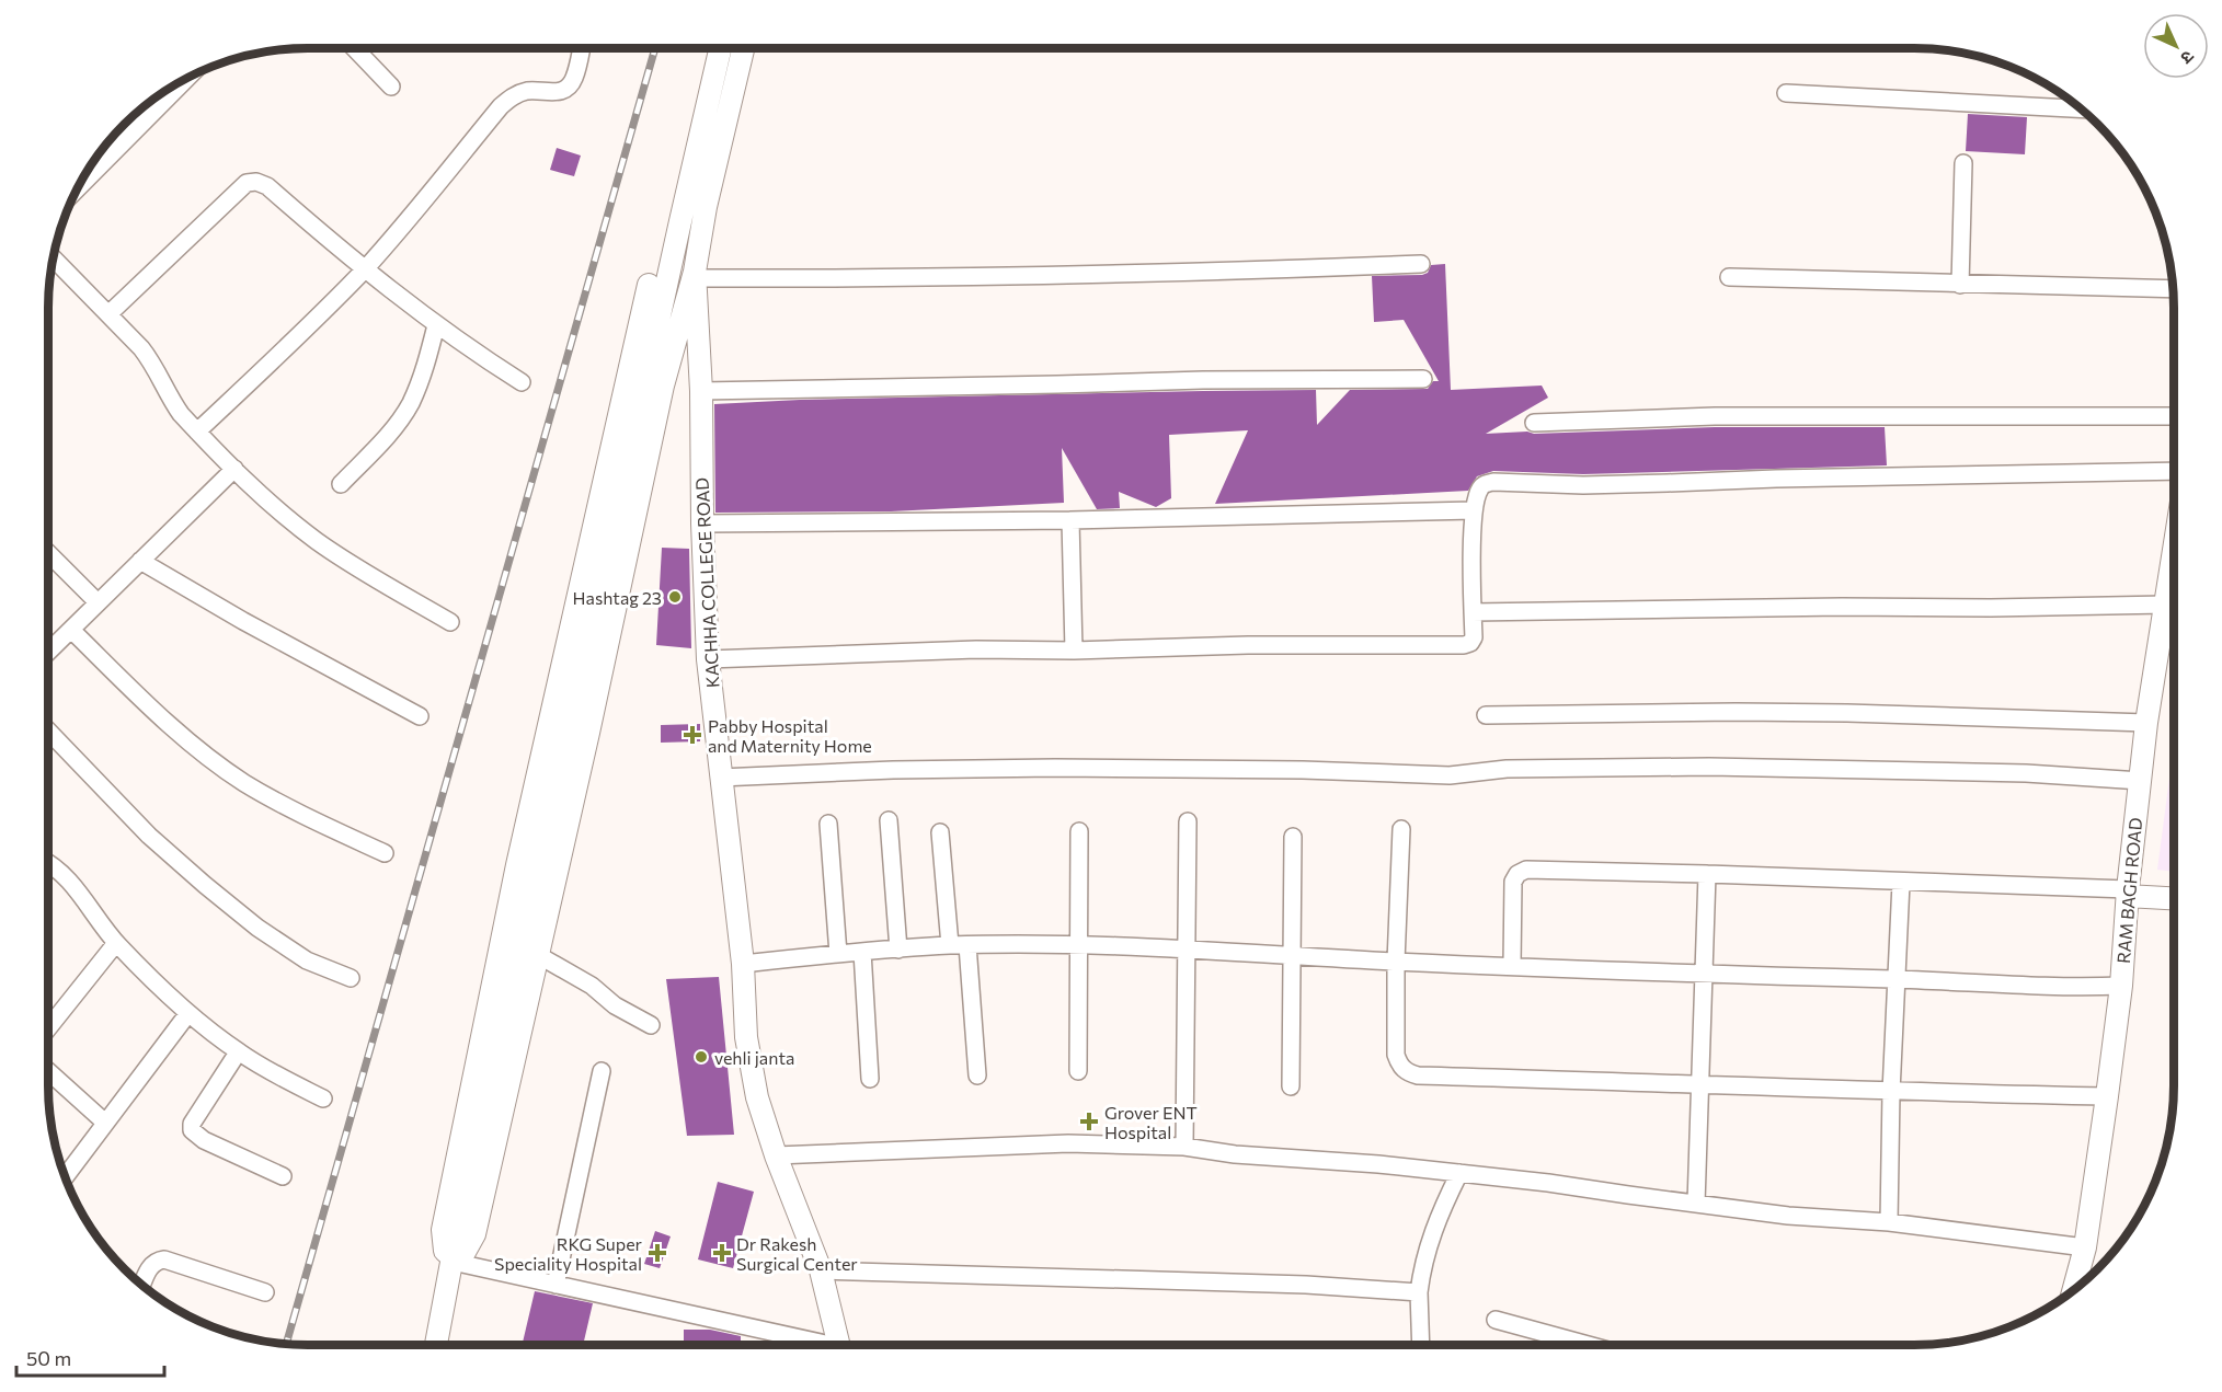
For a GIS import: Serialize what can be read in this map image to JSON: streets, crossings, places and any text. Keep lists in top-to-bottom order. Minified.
{"streets":{"street":["KACHHA COLLEGE ROAD","RAM BAGH ROAD"]},"places":{"other":["Hashtag 23","vehli janta"],"health":["Pabby Hospital and Maternity Home","Grover ENT Hospital","RKG Super Speciality Hospital","Dr Rakesh Surgical Center"]},"scale_bar":"50 m","north":"bottom right"}
